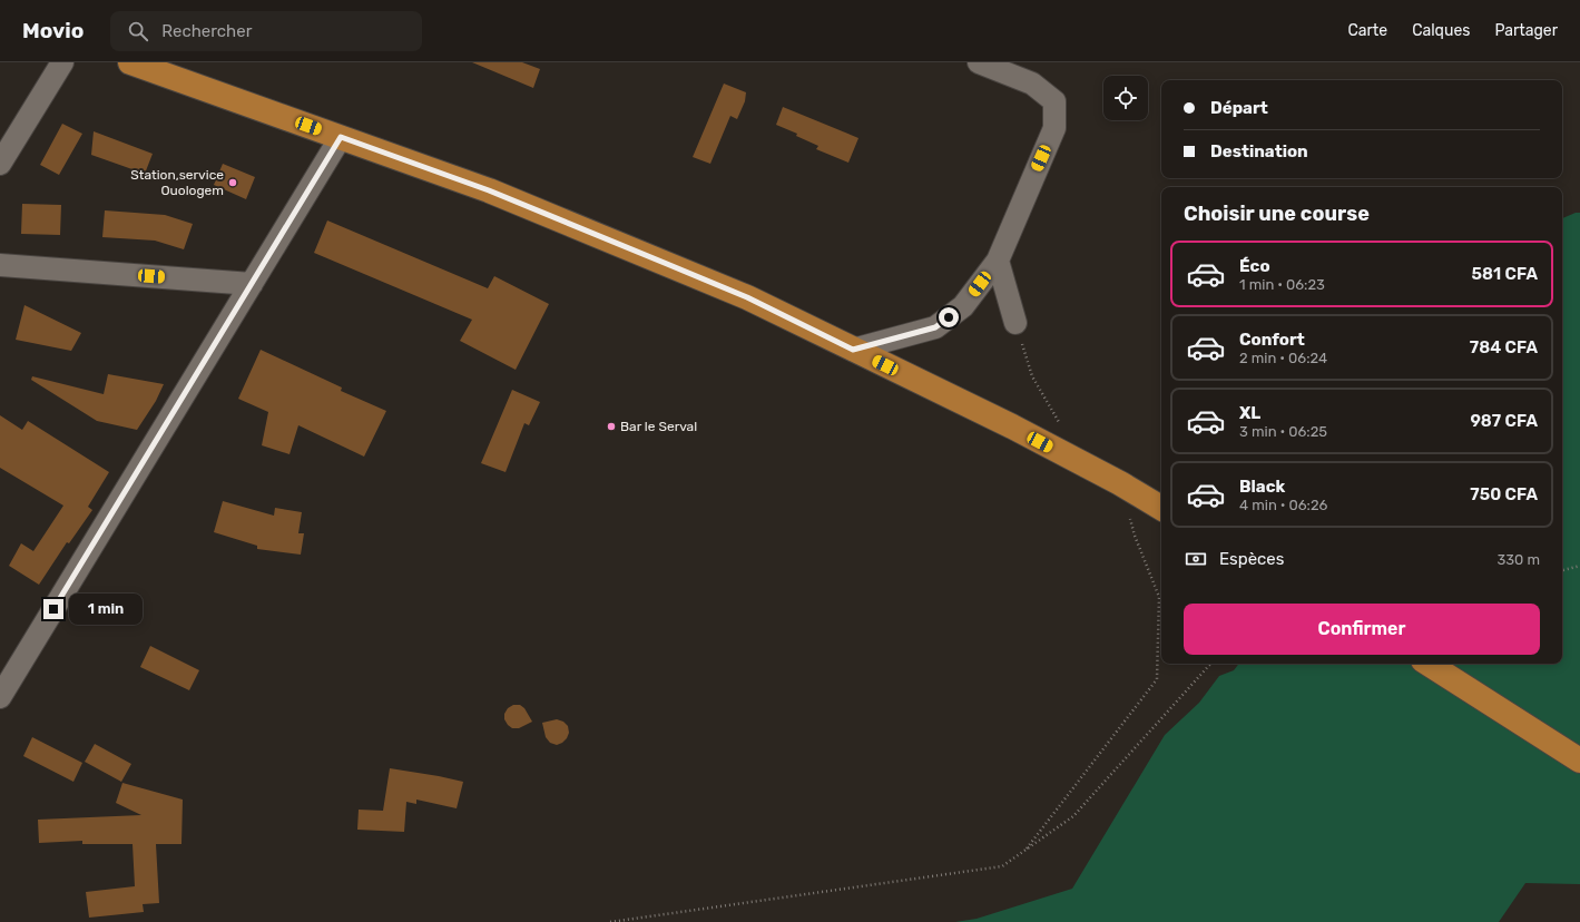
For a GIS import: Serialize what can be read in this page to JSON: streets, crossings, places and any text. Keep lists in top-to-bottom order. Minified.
{"places":["Station,service Ouologem","Bar le Serval"],"page":{"header":"Movio","search":"Rechercher","nav":["Carte","Calques","Partager"],"banner":["Départ","Destination"],"heading":"Choisir une course","list":[{"name":"Éco","note":"1 min · 06:23","value":"581 CFA"},{"name":"Confort","note":"2 min · 06:24","value":"784 CFA"},{"name":"XL","note":"3 min · 06:25","value":"987 CFA"},{"name":"Black","note":"4 min · 06:26","value":"750 CFA"}],"pay":["Espèces","330 m"],"bubble":"1 min","buttons":"Confirmer"}}
